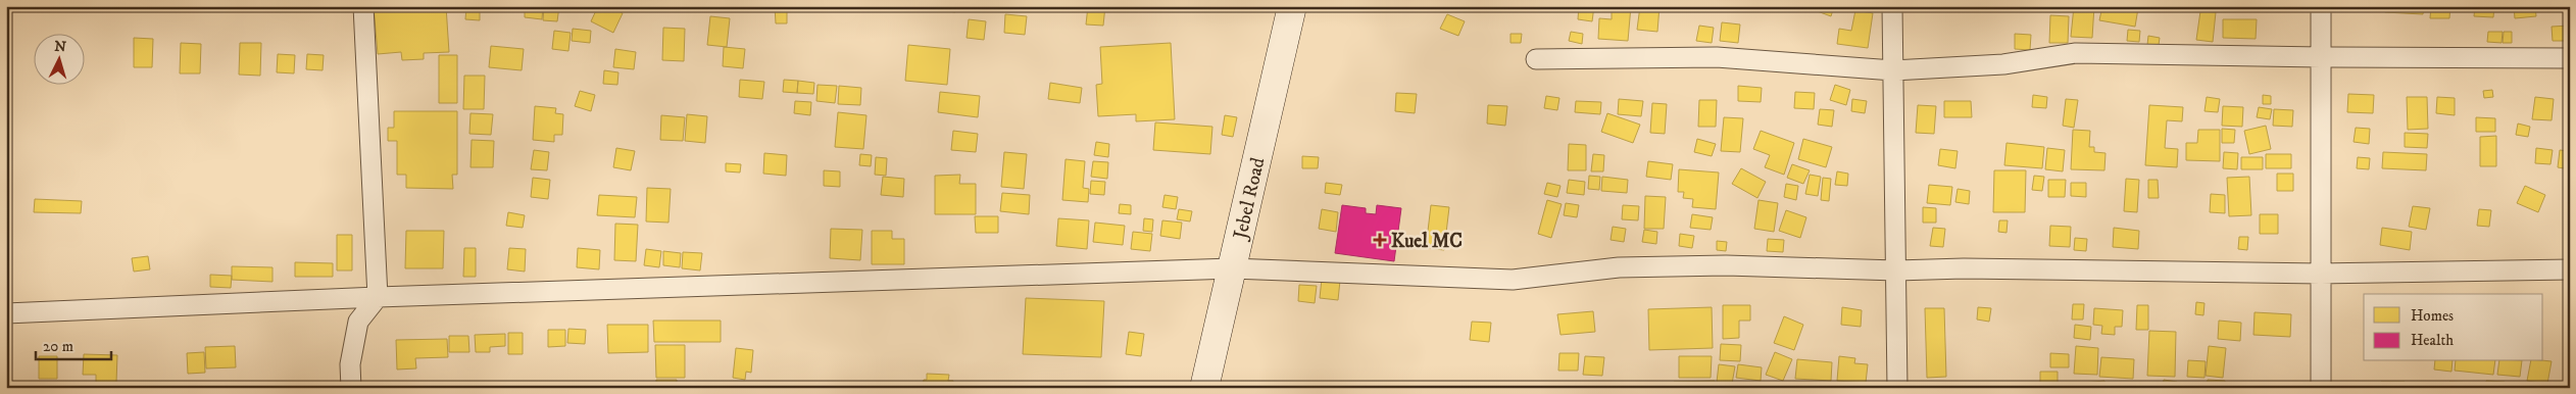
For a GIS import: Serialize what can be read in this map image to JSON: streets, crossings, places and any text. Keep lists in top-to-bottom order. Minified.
{"streets":{"main road":["Jebel Road"]},"places":{"health":["Kuel MC"]},"legend":["Homes","Health"],"scale_bar":"20 m","north":"top"}
